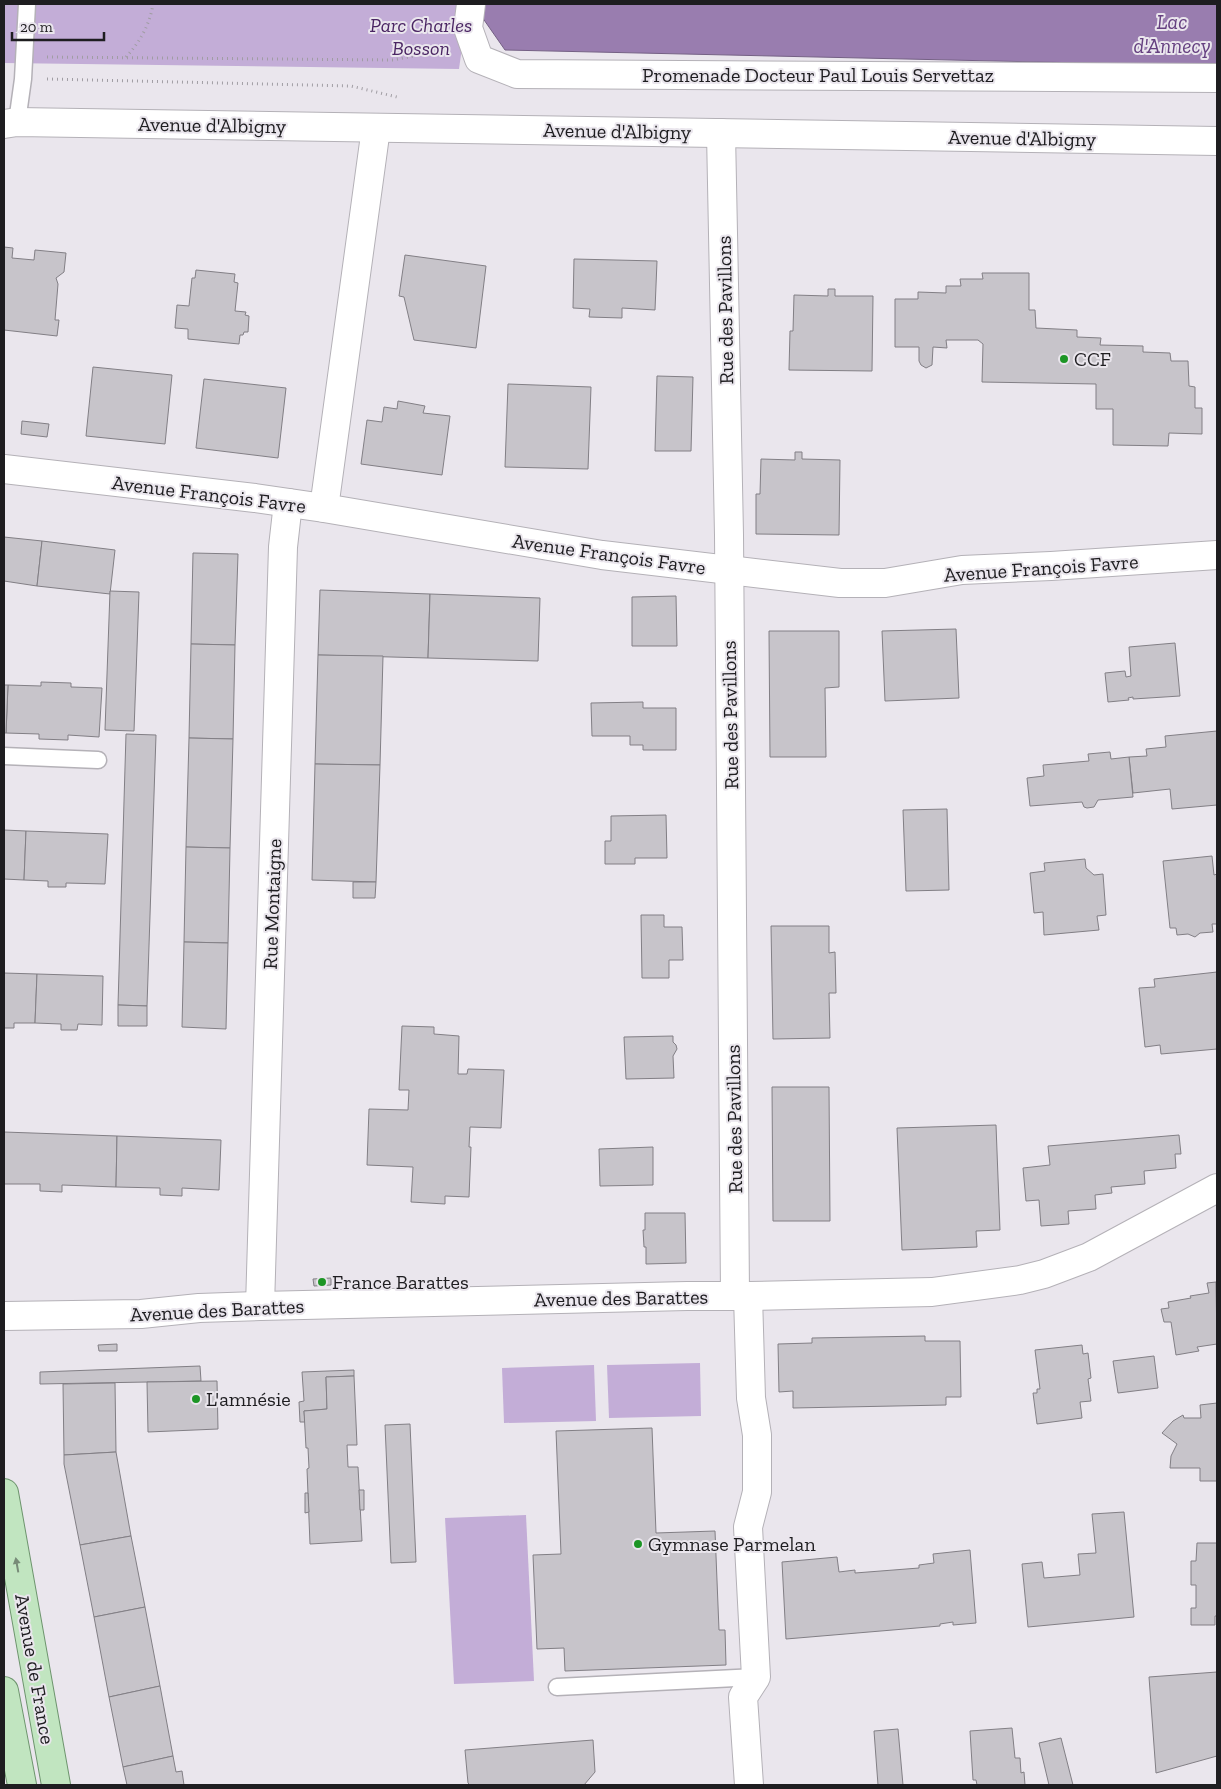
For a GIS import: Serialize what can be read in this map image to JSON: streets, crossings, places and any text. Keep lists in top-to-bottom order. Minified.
{"streets":{"main road":["Avenue de France"],"street":["Promenade Docteur Paul Louis Servettaz","Avenue d'Albigny","Rue des Pavillons","Avenue François Favre","Rue Montaigne","Avenue des Barattes"]},"crossings":[["Avenue d'Albigny","Rue des Pavillons"],["Rue des Pavillons","Avenue François Favre"],["Rue des Pavillons","Avenue des Barattes"],["Avenue François Favre","Rue Montaigne"],["Rue Montaigne","Avenue des Barattes"]],"one_way":["Avenue de France"],"water":["Lac d'Annecy"],"parks":["Parc Charles Bosson"],"places":["CCF","France Barattes","L'amnésie","Gymnase Parmelan"],"scale_bar":"20 m"}
